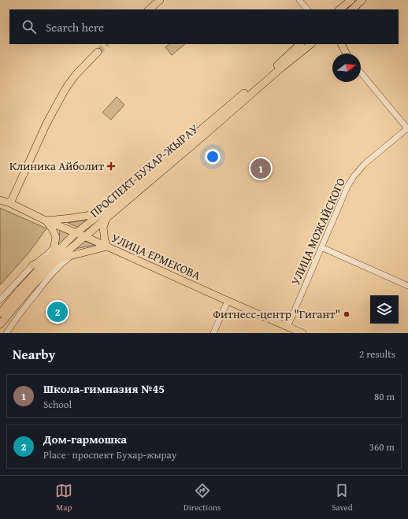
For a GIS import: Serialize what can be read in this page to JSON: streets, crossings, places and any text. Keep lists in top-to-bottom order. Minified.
{"streets":{"main road":["ПРОСПЕКТ БУХАР-ЖЫРАУ","УЛИЦА ЕРМЕКОВА"],"street":["УЛИЦА МОЖАЙСКОГО"]},"crossings":[["ПРОСПЕКТ БУХАР-ЖЫРАУ","УЛИЦА ЕРМЕКОВА"],["УЛИЦА МОЖАЙСКОГО","УЛИЦА ЕРМЕКОВА"]],"places":{"health":["Клиника Айболит"],"other":["Фитнесс-центр \"Гигант\""]},"north":"right","page":{"search":"Search here","pins":["1","2"],"heading":["Nearby","2 results"],"list":[{"mark":"1","name":"Школа-гимназия №45","note":"School","value":"80 m"},{"mark":"2","name":"Дом-гармошка","note":"Place · проспект Бухар-жырау","value":"360 m"}],"nav":["Map","Directions","Saved"]}}
